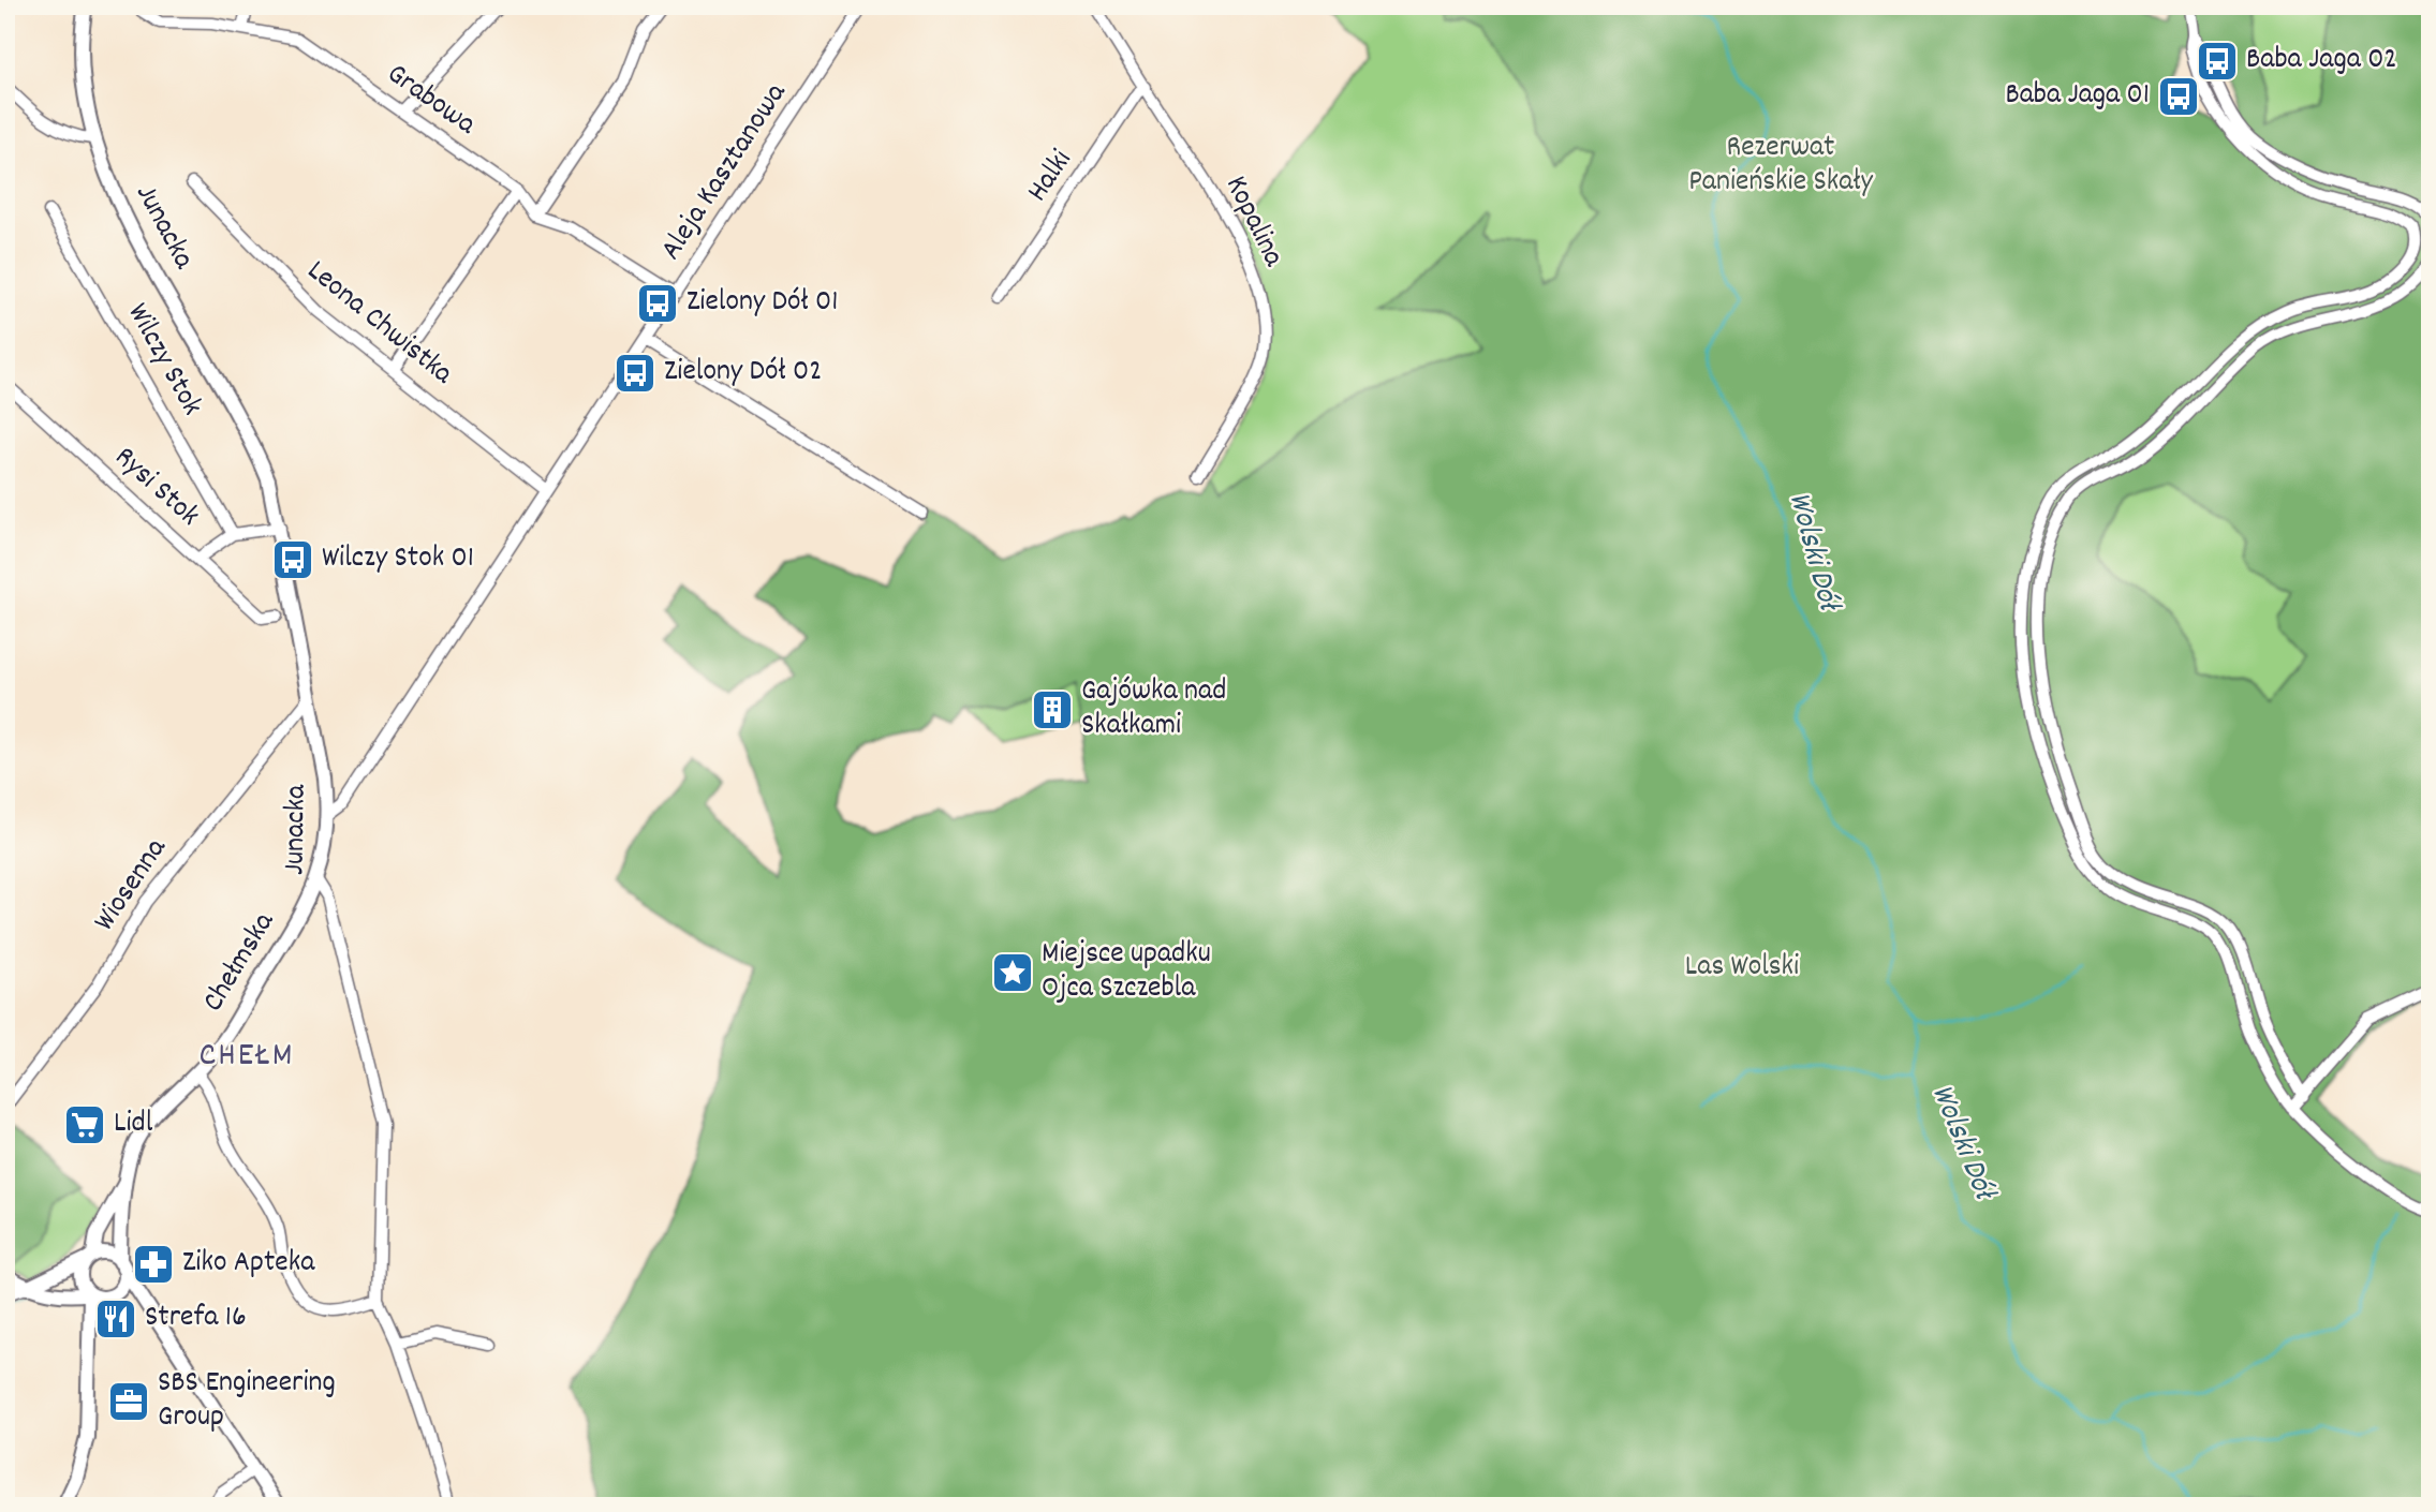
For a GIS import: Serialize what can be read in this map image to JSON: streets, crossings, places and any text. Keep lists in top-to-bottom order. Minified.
{"streets":{"street":["Grabowa","Aleja Kasztanowa","Halki","Kopalina","Junacka","Leona Chwistka","Wilczy Stok","Rysi Stok","Wiosenna","Chełmska"]},"crossings":[["Aleja Kasztanowa","Junacka"],["Aleja Kasztanowa","Leona Chwistka"],["Halki","Kopalina"],["Junacka","Wiosenna"],["Junacka","Chełmska"]],"districts":["CHEŁM"],"water":["Wolski Dół"],"parks":["Rezerwat Panieńskie Skały","Las Wolski"],"places":{"bus stop":["Baba Jaga 02","Baba Jaga 01","Zielony Dół 01","Zielony Dół 02","Wilczy Stok 01"],"building":["Gajówka nad Skałkami"],"place":["Miejsce upadku Ojca Szczebla"],"supermarket":["Lidl"],"pharmacy":["Ziko Apteka"],"restaurant":["Strefa 16"],"office":["SBS Engineering Group"]}}
